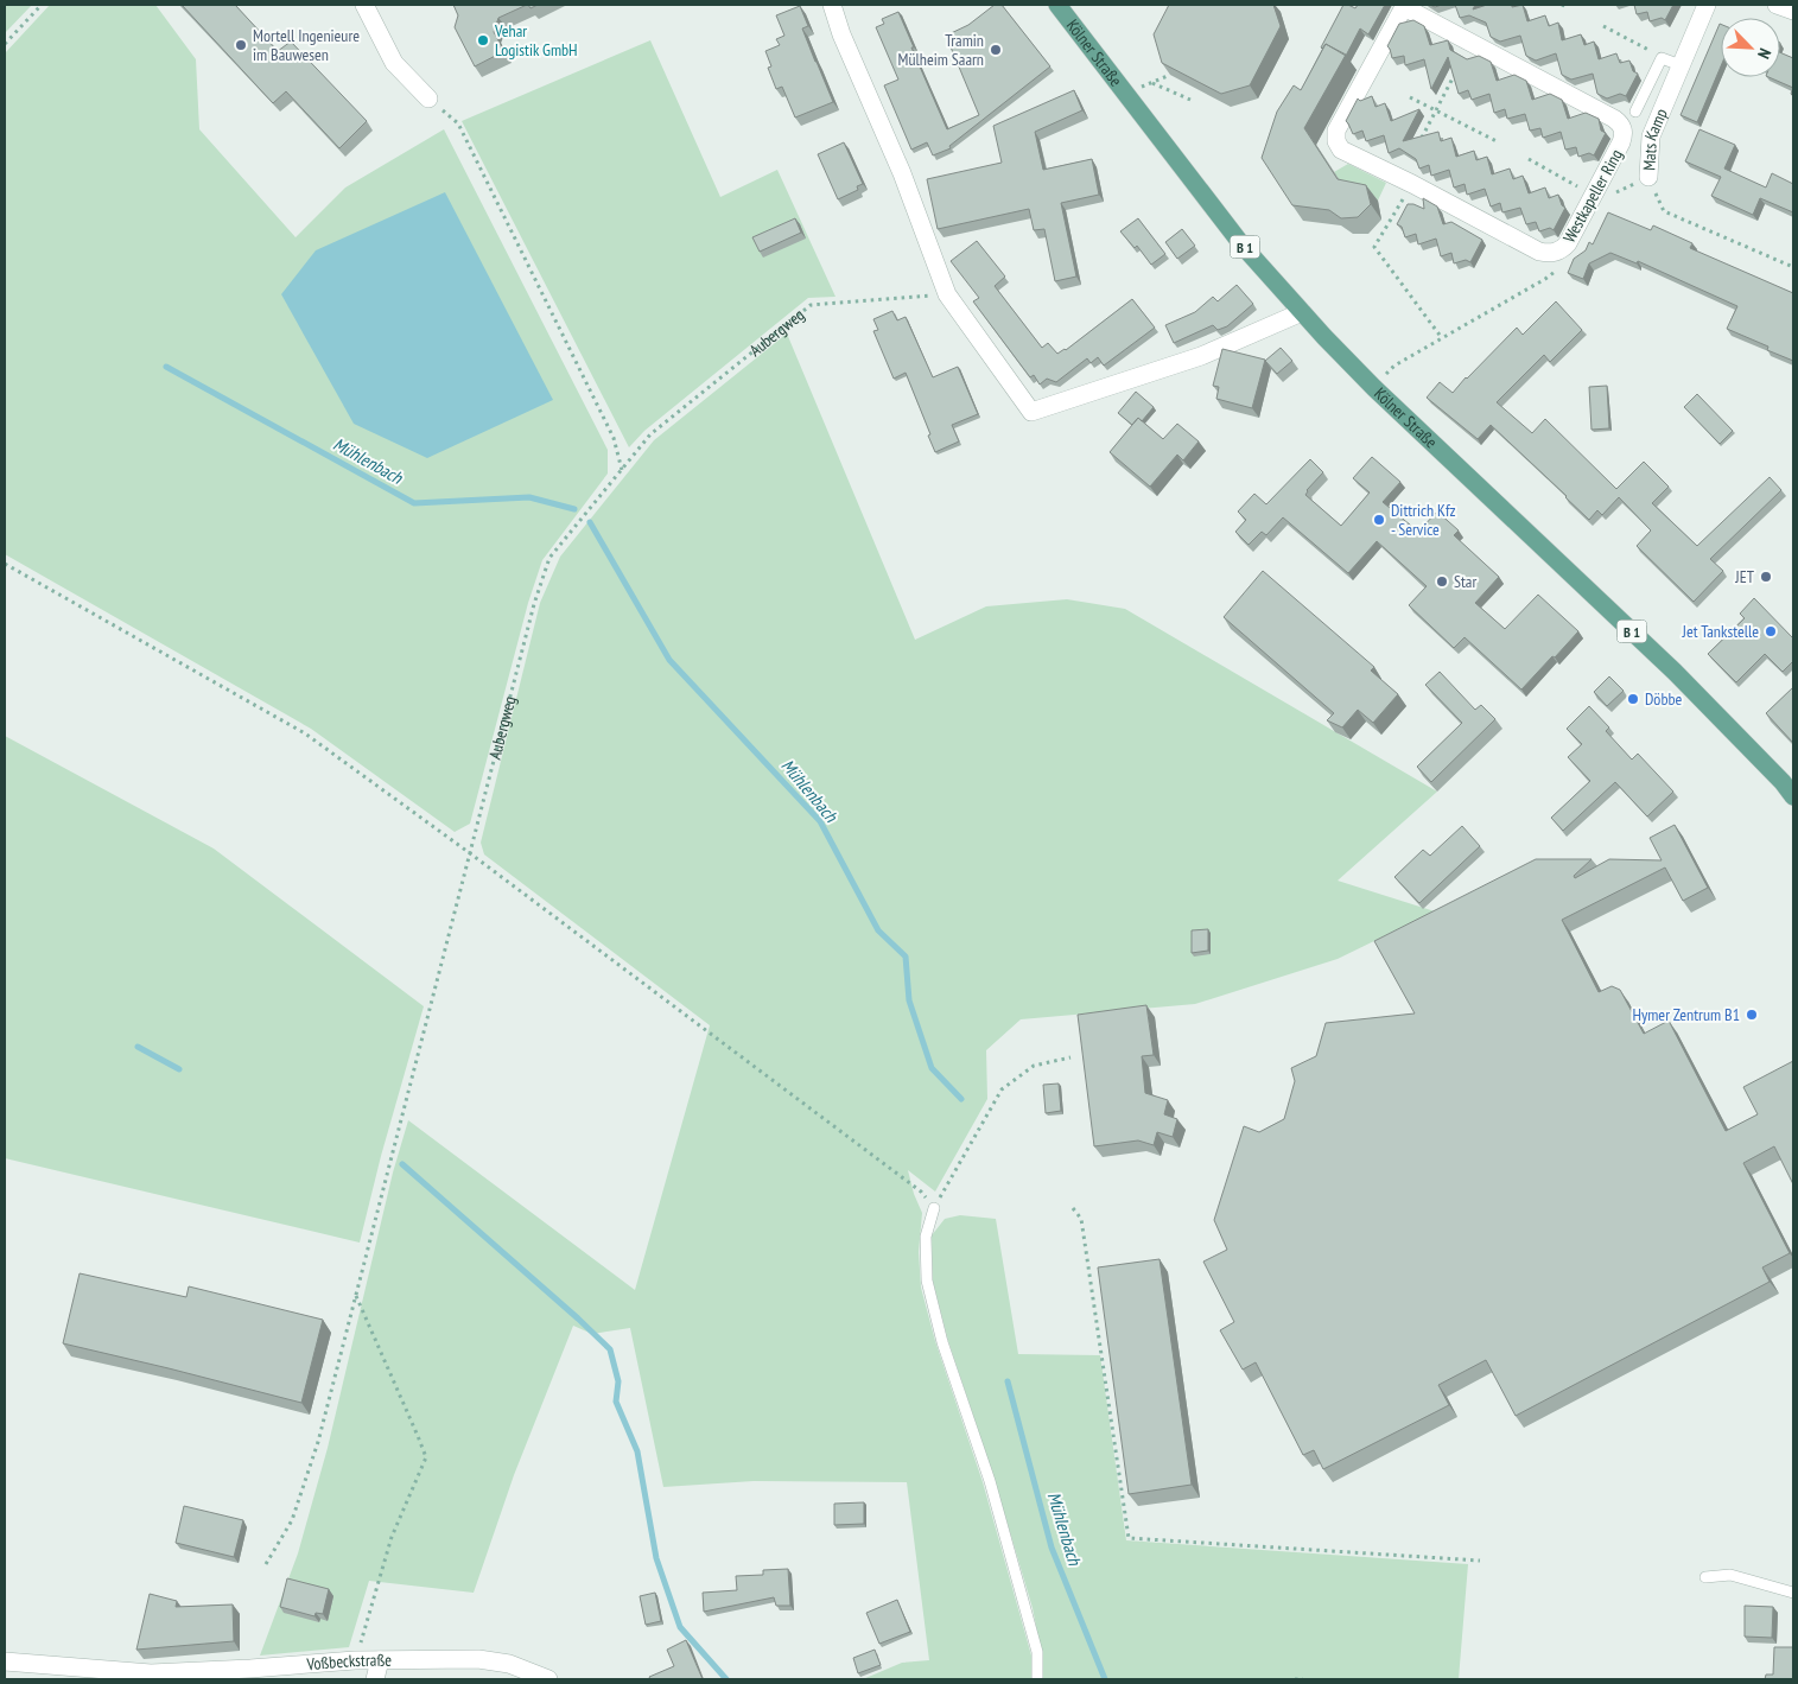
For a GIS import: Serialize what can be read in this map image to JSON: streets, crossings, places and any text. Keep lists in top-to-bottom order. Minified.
{"streets":{"main road":["Kölner Straße","B 1"],"street":["Mats Kamp","Westkapeller Ring","Voßbeckstraße"],"path":["Aubergweg"]},"water":["Mühlenbach"],"places":["Vehar Logistik GmbH","Mortell Ingenieure im Bauwesen","Tramin Mülheim Saarn","Dittrich Kfz - Service","JET","Star","Jet Tankstelle","Döbbe","Hymer Zentrum B1"],"north":"bottom right"}
